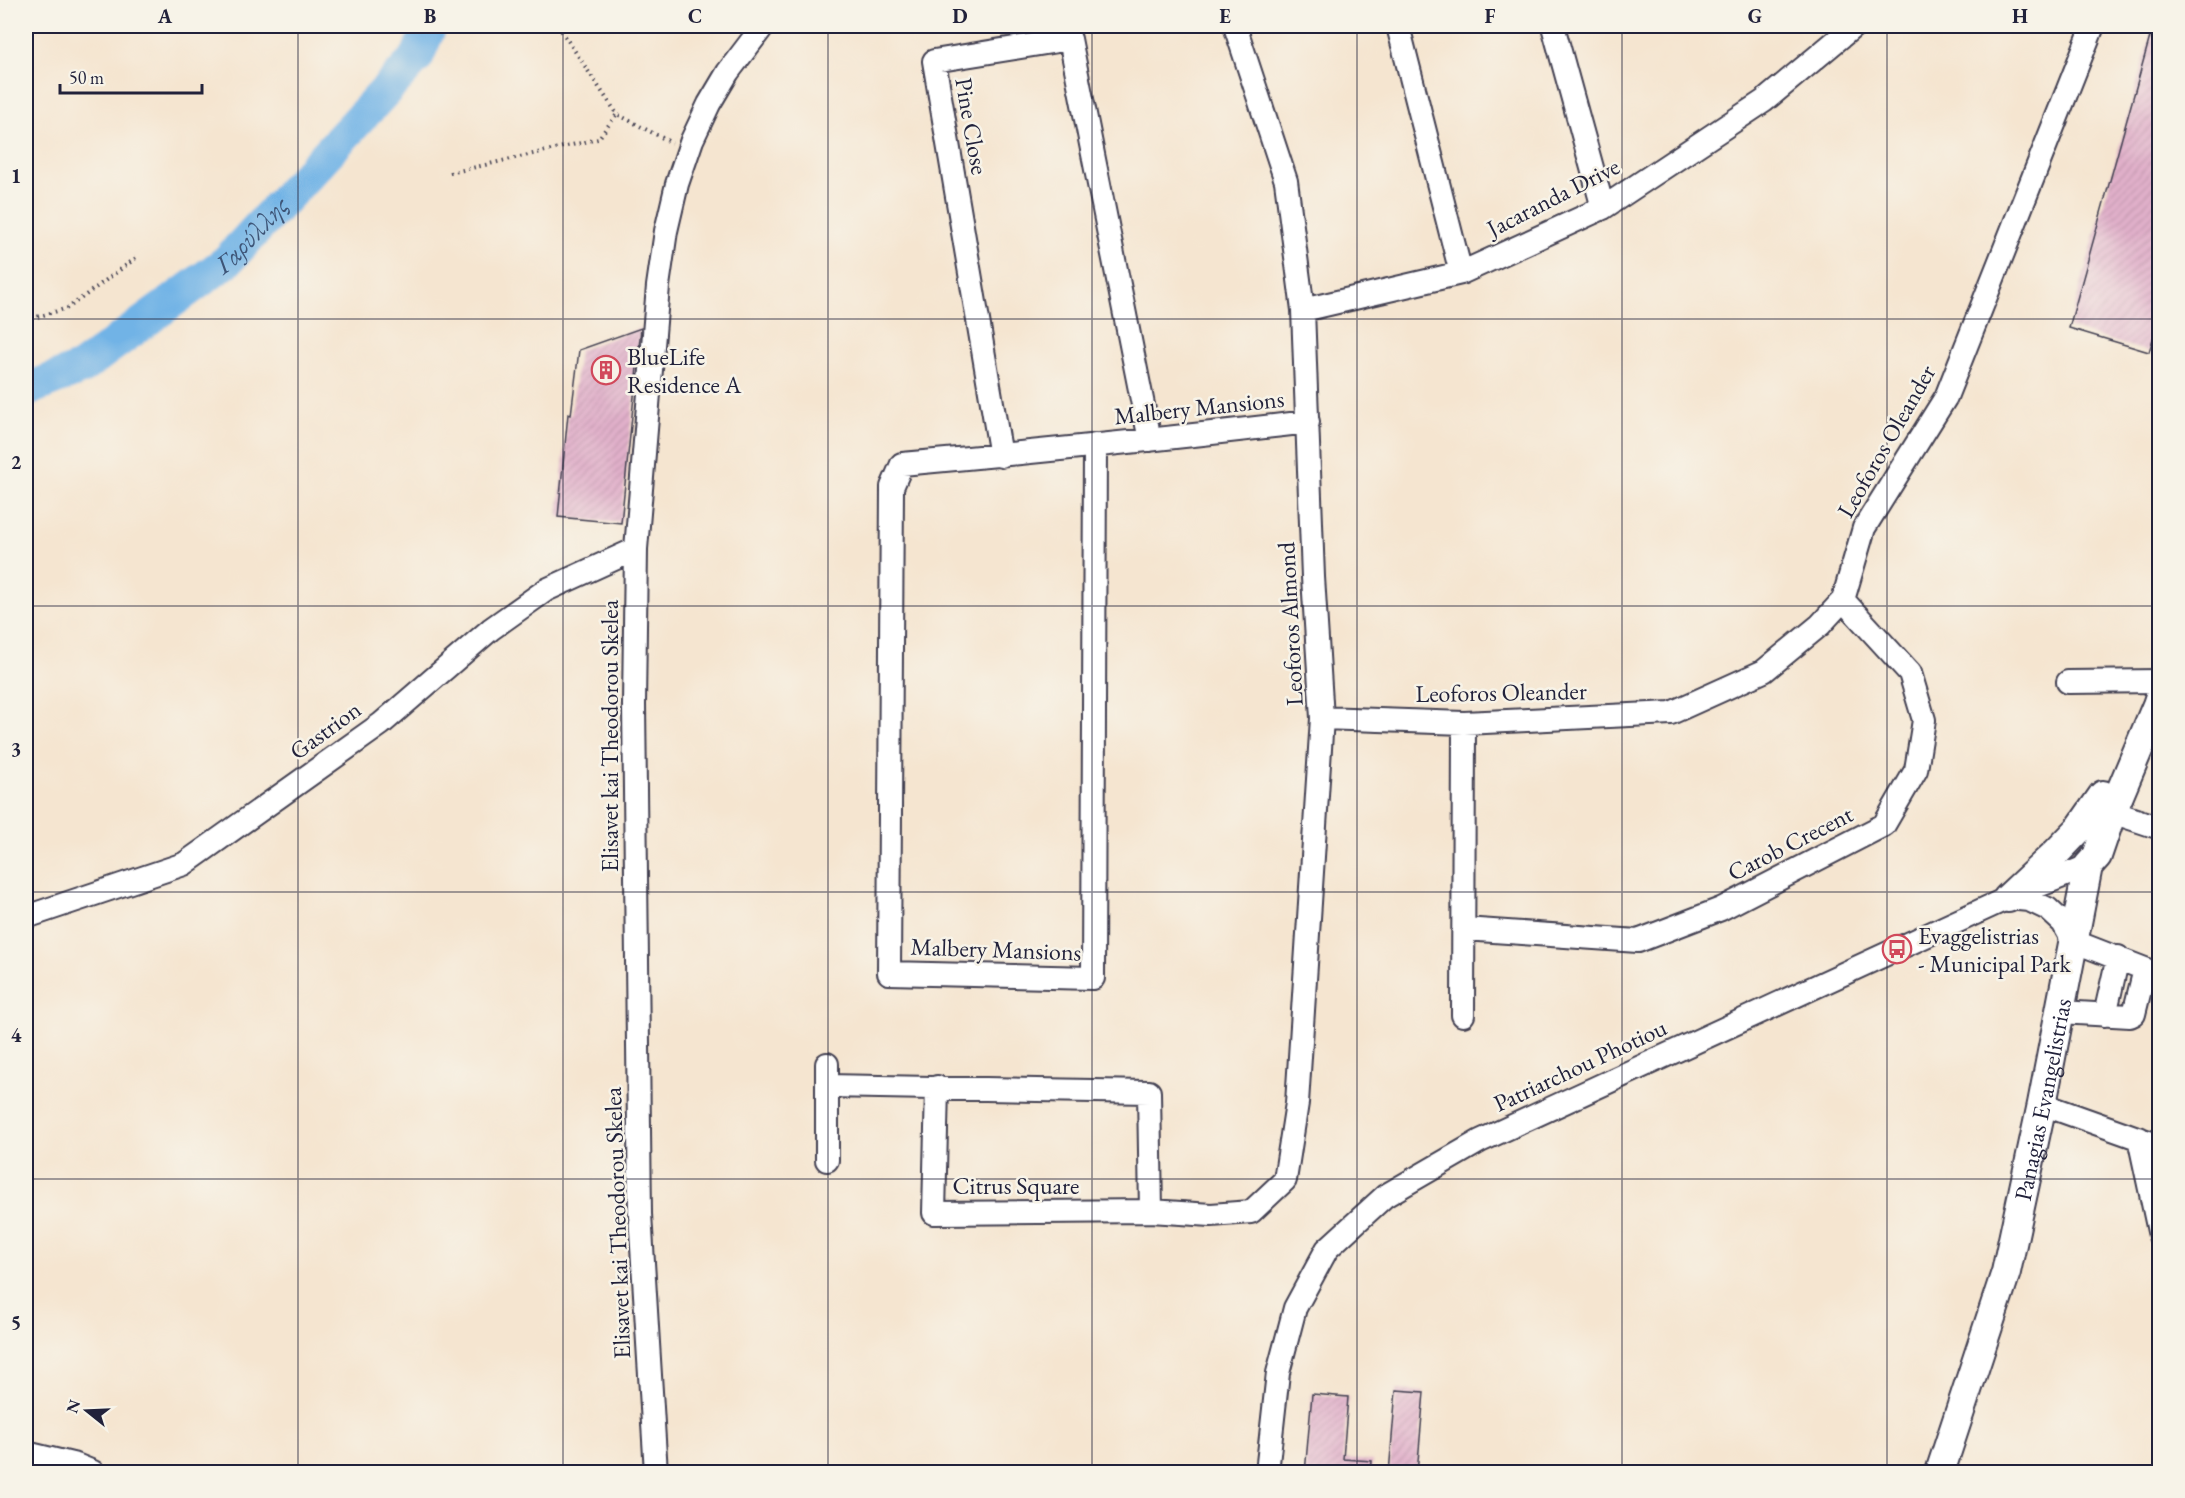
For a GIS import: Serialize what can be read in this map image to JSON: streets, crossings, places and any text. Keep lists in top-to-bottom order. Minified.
{"streets":{"main road":["Panagias Evangelistrias"],"street":["Pine Close","Jacaranda Drive","Malbery Mansions","Leoforos Oleander","Leoforos Almond","Gastrion","Elisavet kai Theodorou Skelea","Carob Crecent","Patriarchou Photiou","Citrus Square"]},"crossings":[["Pine Close","Malbery Mansions"],["Jacaranda Drive","Leoforos Almond"],["Malbery Mansions","Leoforos Almond"],["Leoforos Oleander","Leoforos Almond"],["Leoforos Oleander","Carob Crecent"],["Leoforos Almond","Citrus Square"],["Gastrion","Elisavet kai Theodorou Skelea"],["Patriarchou Photiou","Panagias Evangelistrias"]],"water":["Γαρύλλης"],"places":{"building":["BlueLife Residence A"],"bus stop":["Evaggelistrias - Municipal Park"]},"scale_bar":"50 m","north":"left","grid":{"columns":["A","B","C","D","E","F","G","H"],"rows":["1","2","3","4","5"]}}
